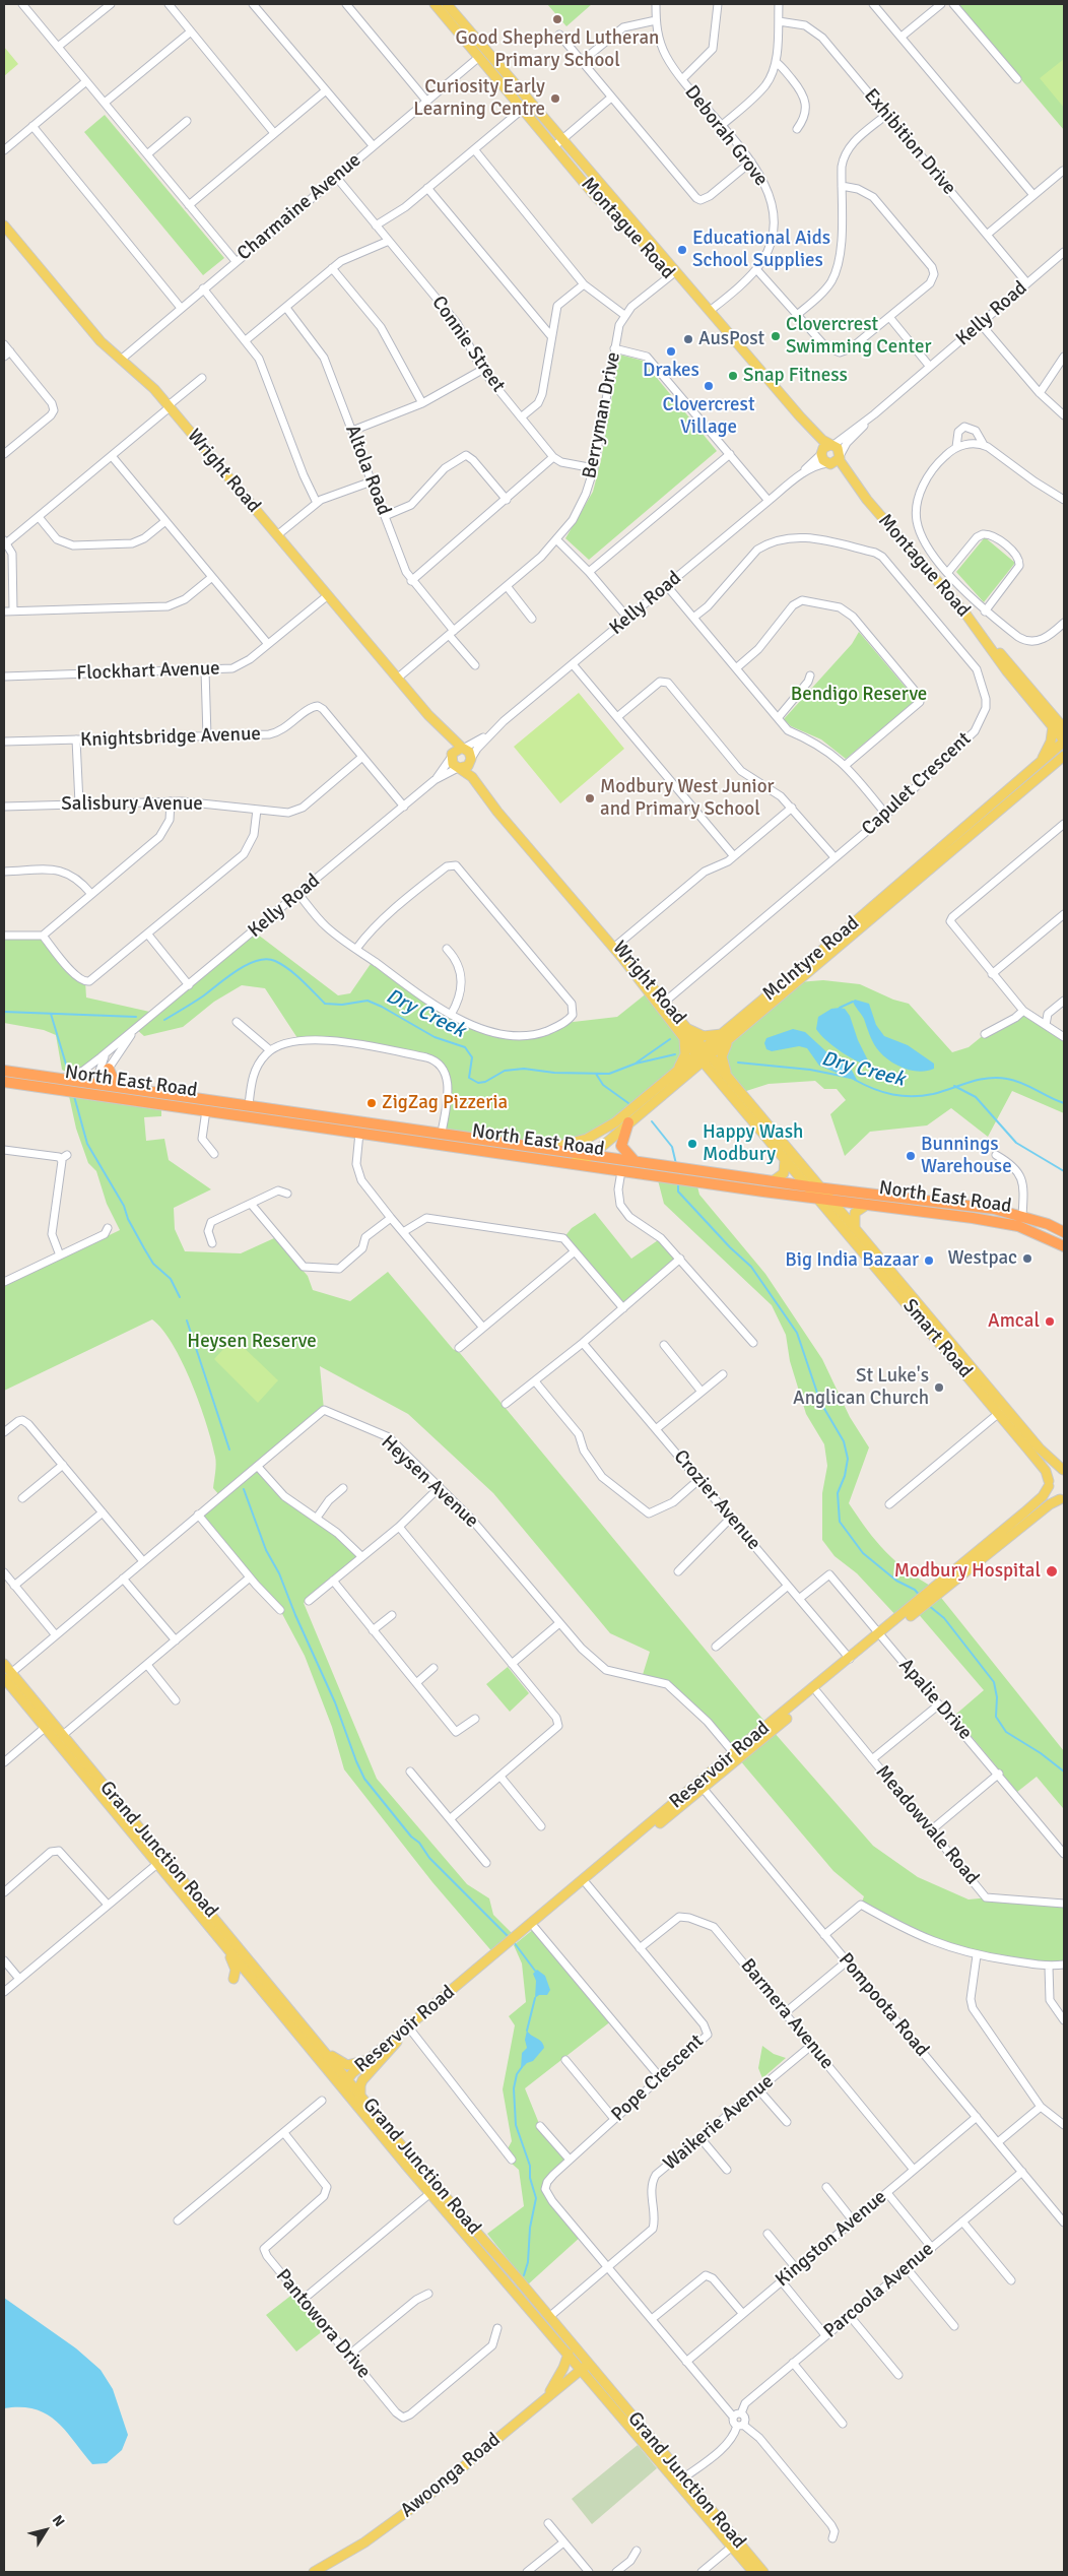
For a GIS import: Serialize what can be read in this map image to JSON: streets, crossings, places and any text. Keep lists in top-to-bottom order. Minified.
{"streets":{"highway":["North East Road"],"main road":["Montague Road","Wright Road","McIntyre Road","Smart Road","Reservoir Road","Grand Junction Road","Awoonga Road"],"street":["Deborah Grove","Exhibition Drive","Charmaine Avenue","Kelly Road","Connie Street","Berryman Drive","Altola Road","Flockhart Avenue","Knightsbridge Avenue","Capulet Crescent","Salisbury Avenue","Heysen Avenue","Crozier Avenue","Apalie Drive","Meadowvale Road","Pompoota Road","Barmera Avenue","Pope Crescent","Waikerie Avenue","Kingston Avenue","Parcoola Avenue","Pantowora Drive"]},"crossings":[["Deborah Grove","Montague Road"],["Exhibition Drive","Kelly Road"],["Charmaine Avenue","Montague Road"],["Charmaine Avenue","Connie Street"],["Charmaine Avenue","Wright Road"],["Montague Road","Kelly Road"],["Montague Road","McIntyre Road"],["Kelly Road","Wright Road"],["Kelly Road","Knightsbridge Avenue"],["Kelly Road","North East Road"],["Berryman Drive","Altola Road"],["Berryman Drive","Wright Road"],["Wright Road","Flockhart Avenue"],["Wright Road","Capulet Crescent"],["Wright Road","McIntyre Road"],["Wright Road","North East Road"],["Wright Road","Smart Road"],["Knightsbridge Avenue","Salisbury Avenue"],["McIntyre Road","North East Road"],["North East Road","Smart Road"],["Smart Road","Reservoir Road"],["Heysen Avenue","Reservoir Road"],["Heysen Avenue","Grand Junction Road"],["Crozier Avenue","Apalie Drive"],["Crozier Avenue","Reservoir Road"],["Apalie Drive","Reservoir Road"],["Reservoir Road","Meadowvale Road"],["Reservoir Road","Grand Junction Road"],["Reservoir Road","Pompoota Road"],["Reservoir Road","Pope Crescent"],["Grand Junction Road","Waikerie Avenue"],["Grand Junction Road","Awoonga Road"],["Pompoota Road","Kingston Avenue"],["Pompoota Road","Parcoola Avenue"],["Barmera Avenue","Pope Crescent"],["Barmera Avenue","Waikerie Avenue"],["Barmera Avenue","Kingston Avenue"],["Pope Crescent","Waikerie Avenue"]],"water":["Dry Creek"],"parks":["Bendigo Reserve","Heysen Reserve"],"places":["Good Shepherd Lutheran Primary School","Curiosity Early Learning Centre","Educational Aids School Supplies","Clovercrest Swimming Center","AusPost","Drakes","Snap Fitness","Clovercrest Village","Modbury West Junior and Primary School","ZigZag Pizzeria","Happy Wash Modbury","Bunnings Warehouse","Westpac","Big India Bazaar","Amcal","St Luke's Anglican Church","Modbury Hospital"],"north":"top right"}
